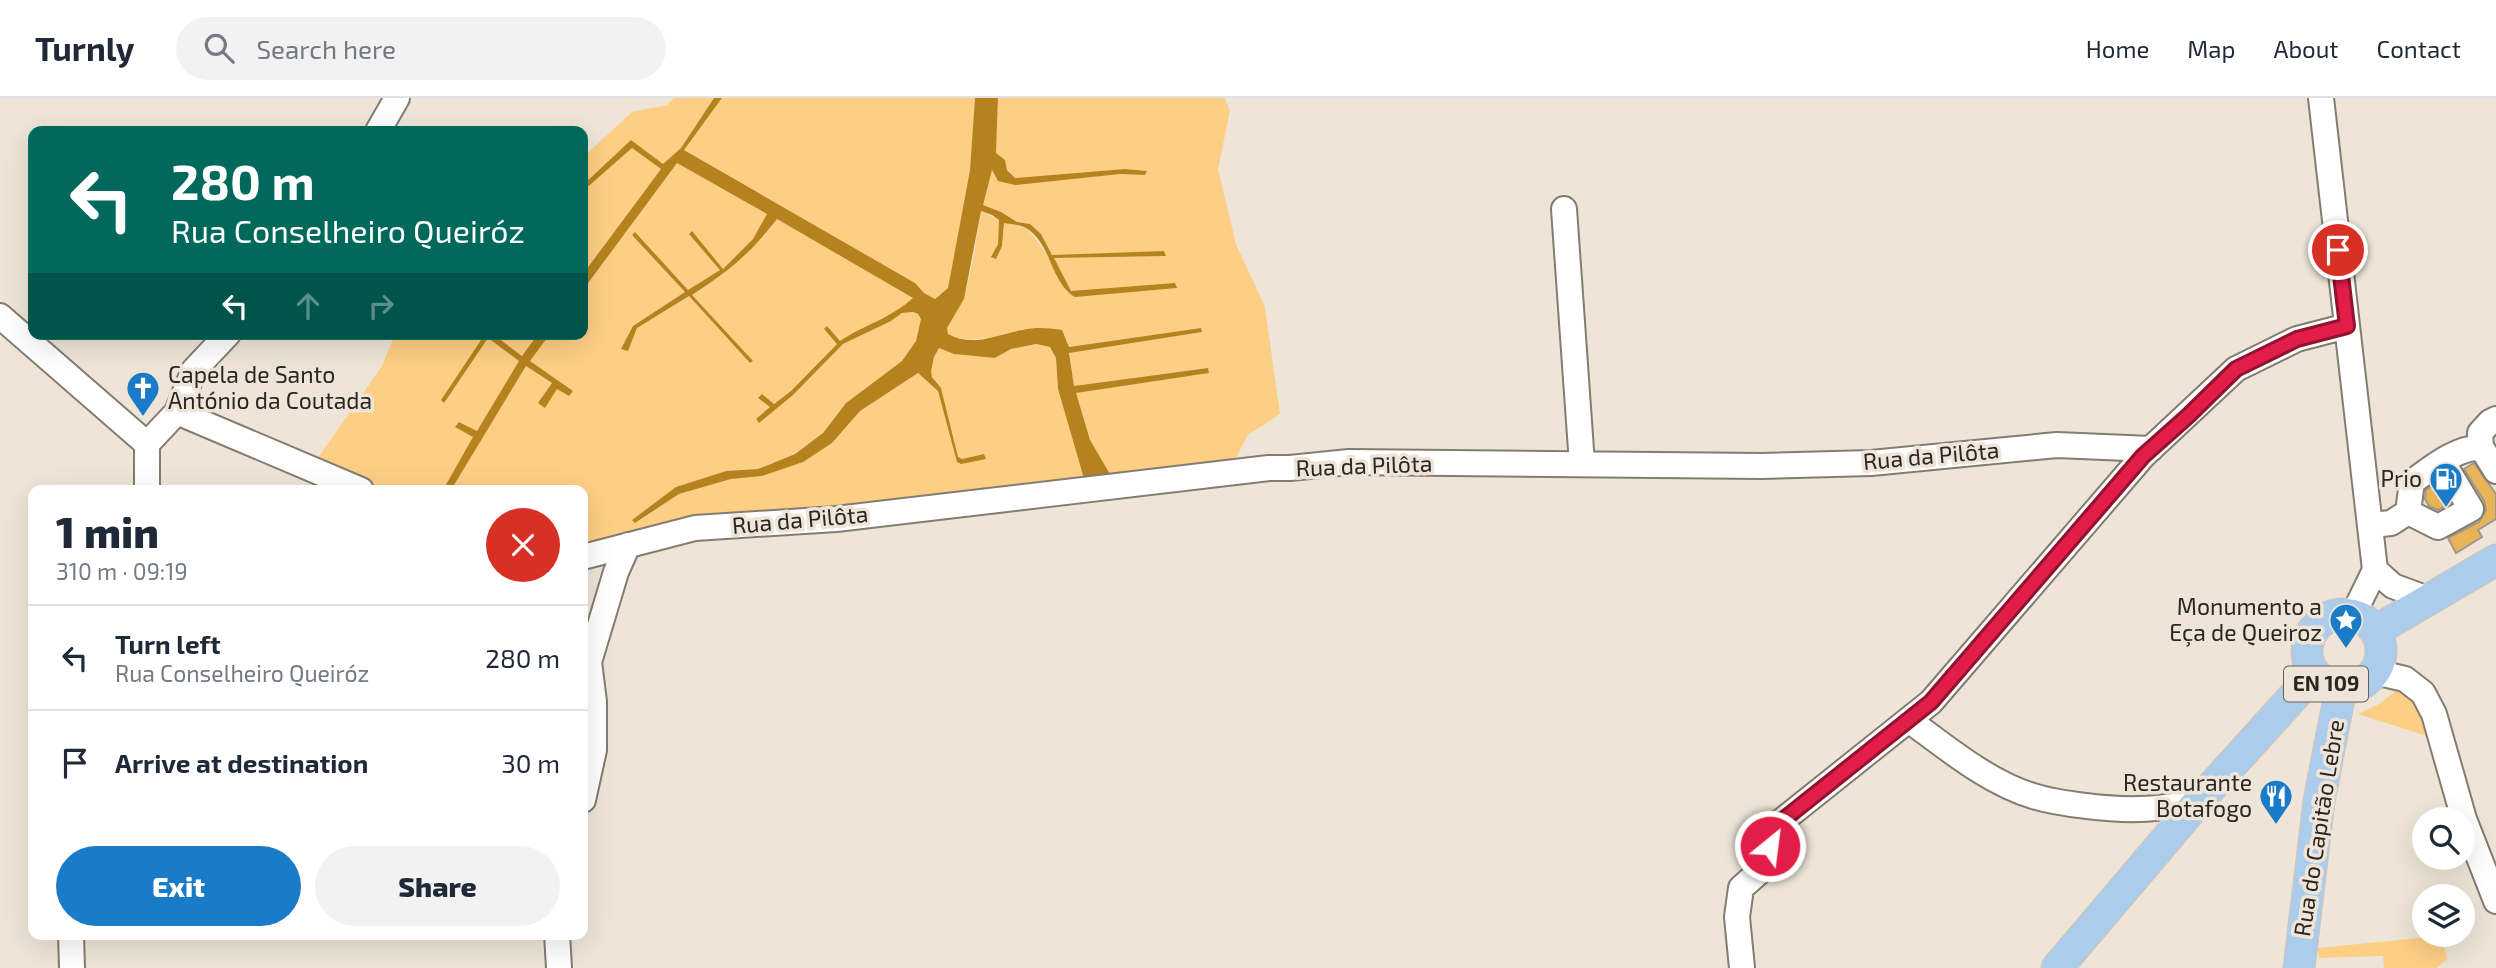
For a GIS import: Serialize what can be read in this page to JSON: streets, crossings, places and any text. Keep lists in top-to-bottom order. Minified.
{"streets":{"main road":["EN 109","Rua do Capitão Lebre"],"street":["Rua da Pilôta"]},"crossings":[["EN 109","Rua do Capitão Lebre"]],"places":{"church":["Capela de Santo António da Coutada"],"fuel station":["Prio"],"place":["Monumento a Eça de Queiroz"],"restaurant":["Restaurante Botafogo"]},"page":{"header":"Turnly","search":"Search here","nav":["Home","Map","About","Contact"],"turn":["280 m","Rua Conselheiro Queiróz"],"heading":["1 min","310 m · 09:19"],"list":[{"name":"Turn left","note":"Rua Conselheiro Queiróz","value":"280 m"},{"name":"Arrive at destination","value":"30 m"}],"buttons":["Exit","Share"]}}
